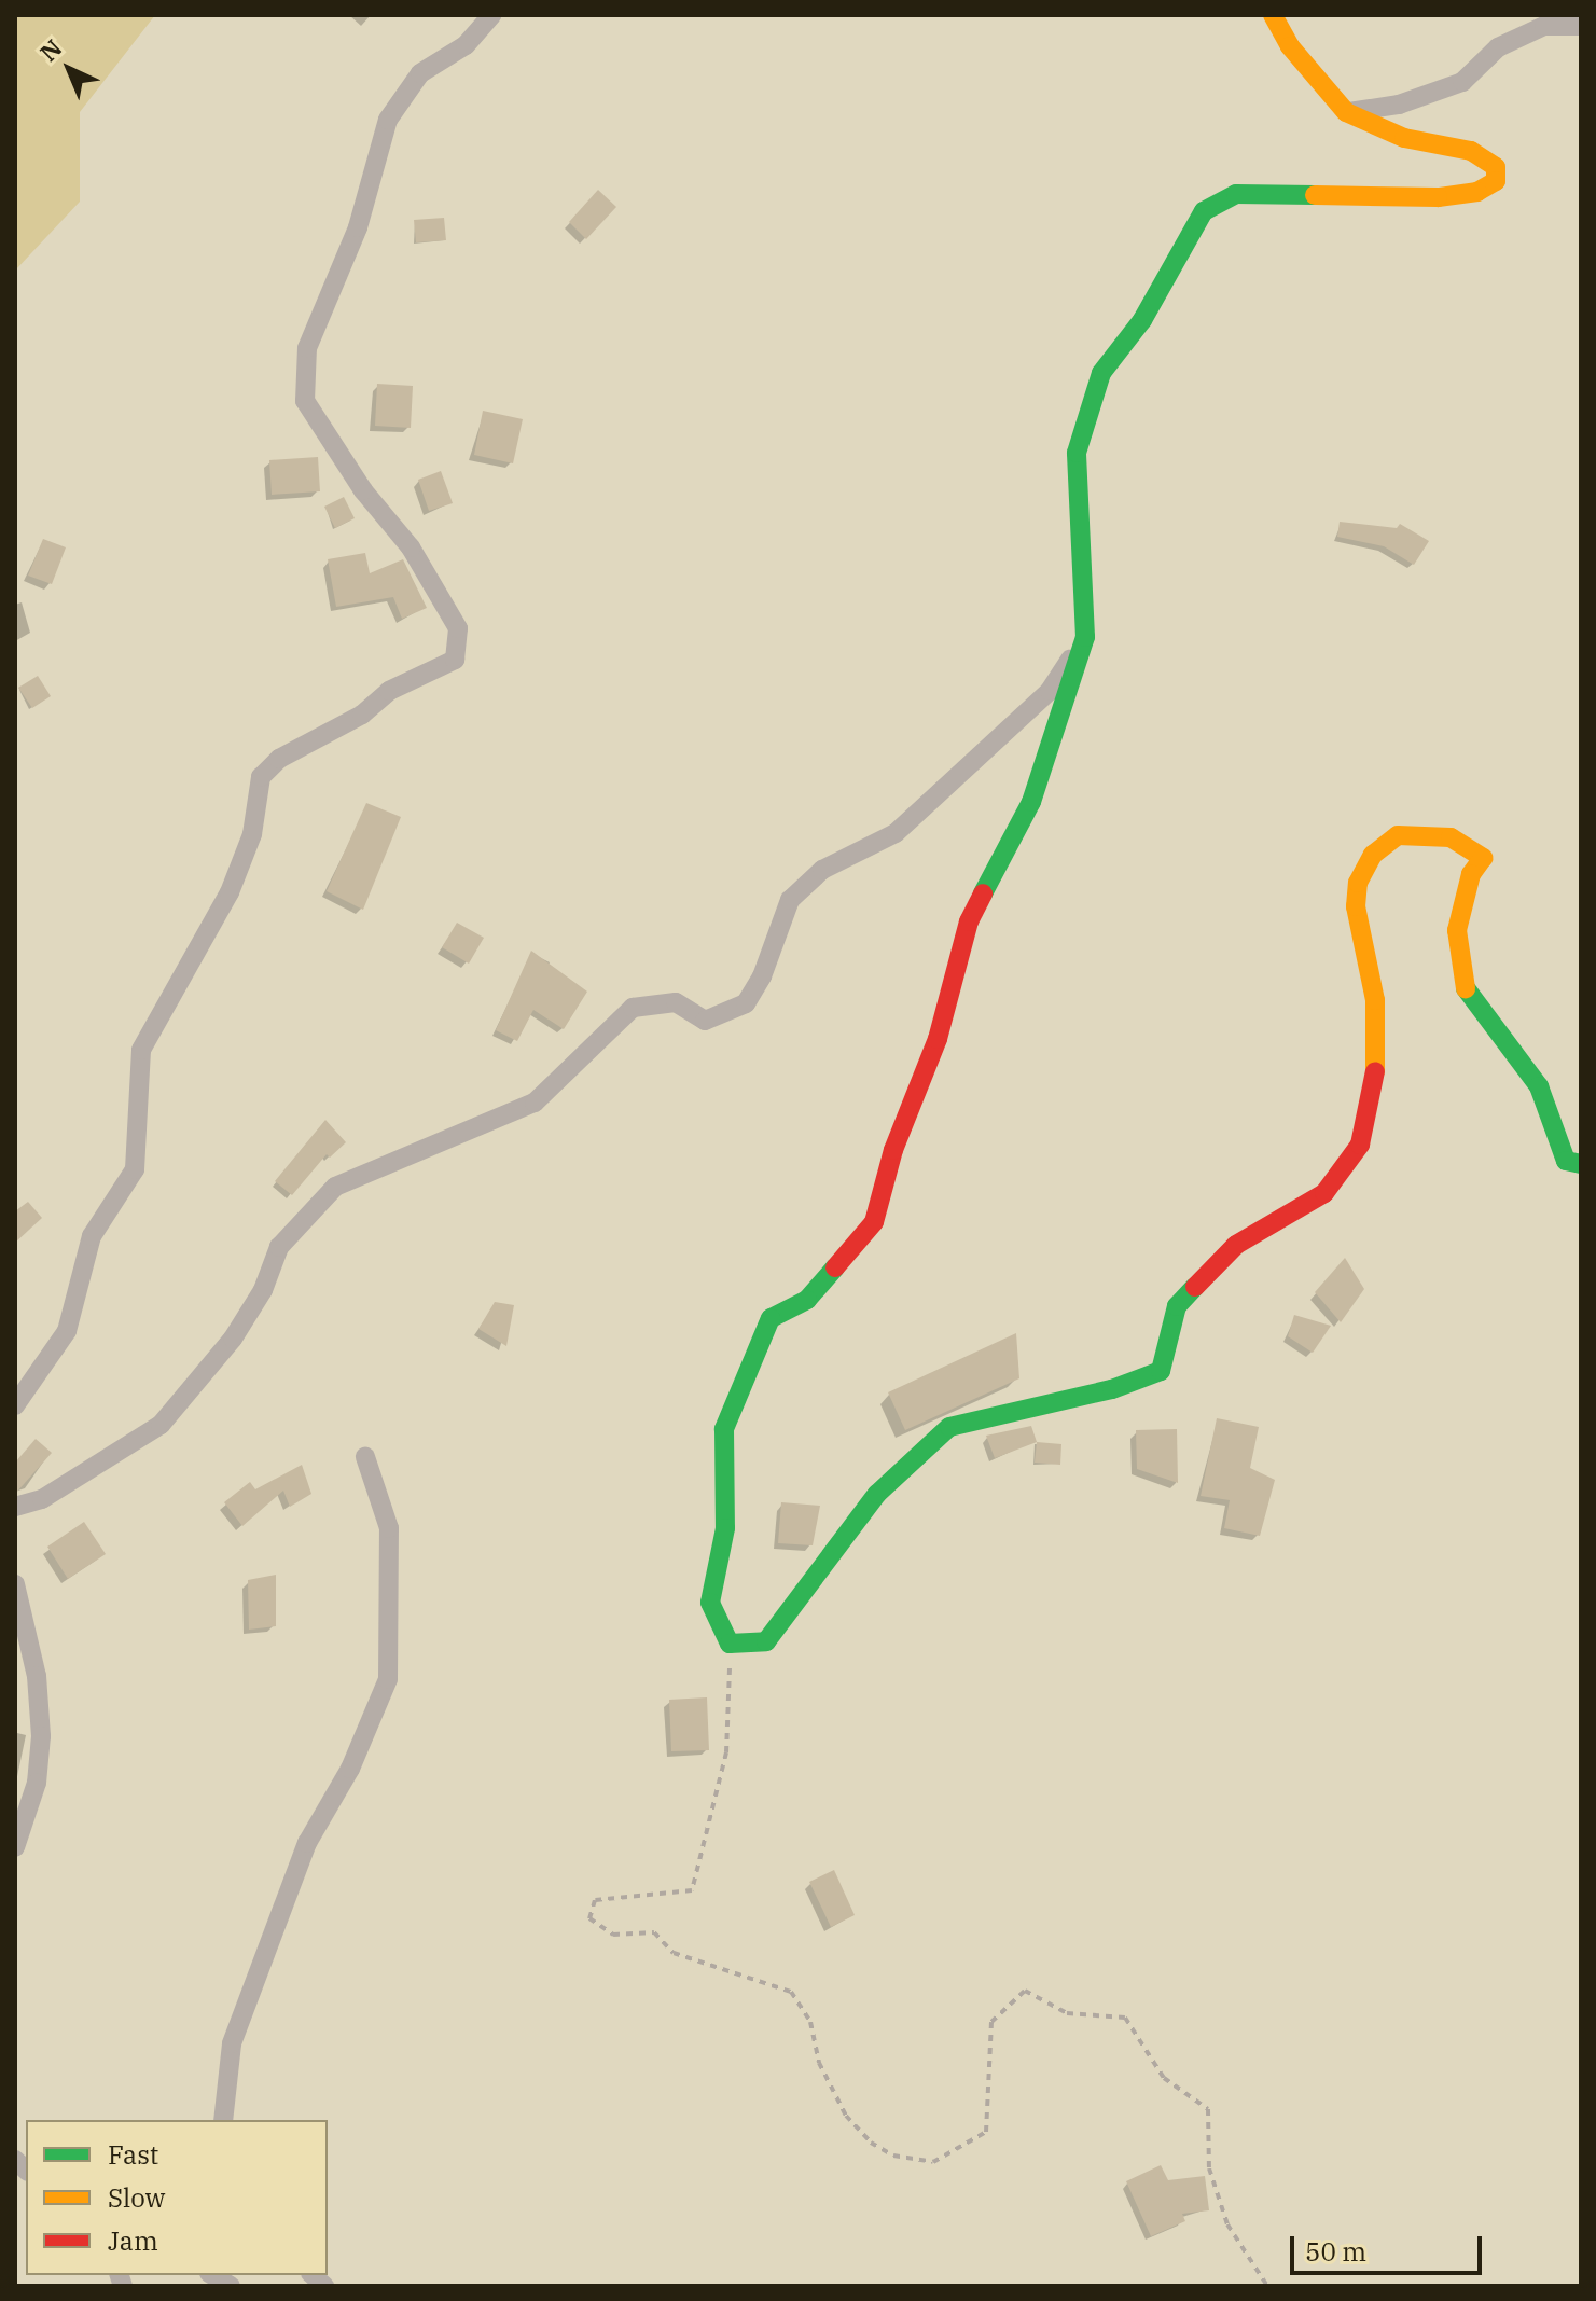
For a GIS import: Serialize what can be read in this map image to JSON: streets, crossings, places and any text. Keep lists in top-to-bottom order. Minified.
{"legend":["Fast","Slow","Jam"],"scale_bar":"50 m","north":"top left"}
